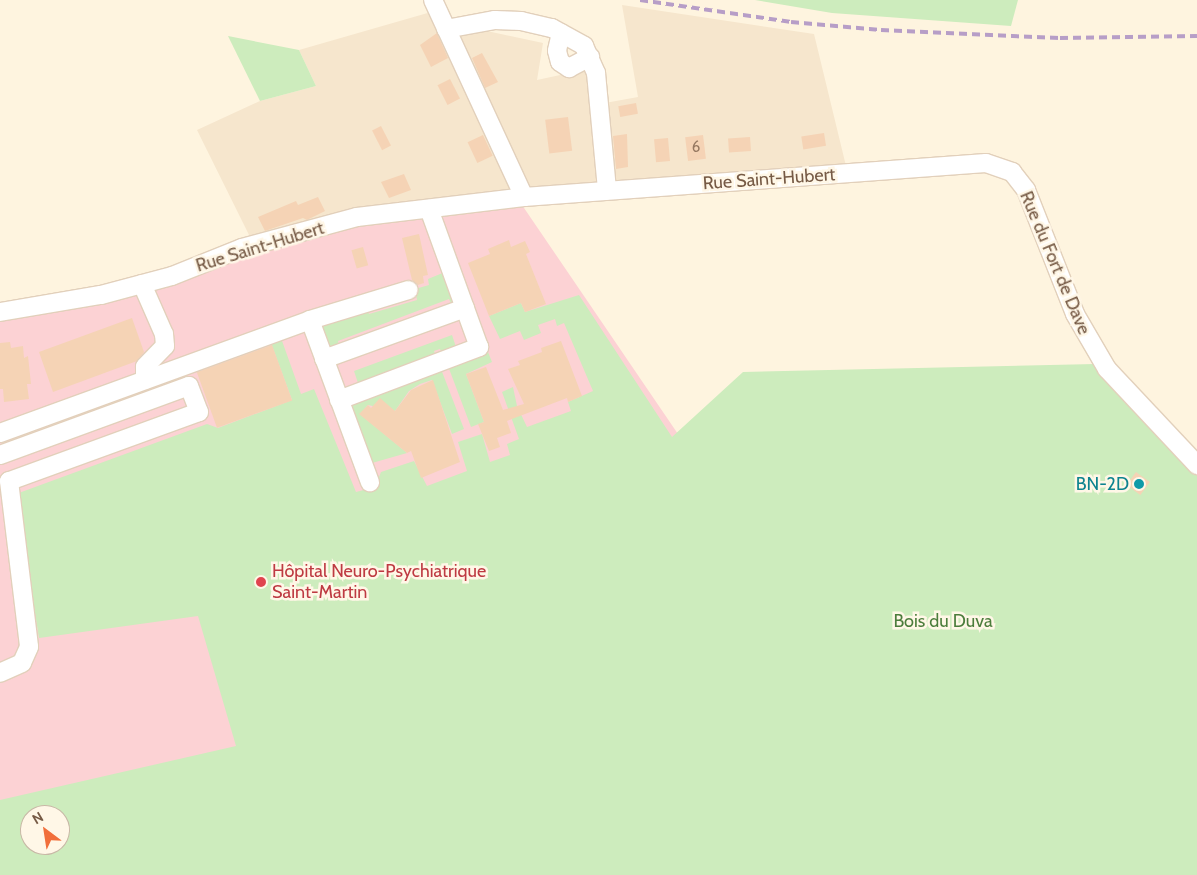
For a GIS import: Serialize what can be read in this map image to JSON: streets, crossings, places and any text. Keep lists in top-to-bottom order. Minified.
{"streets":{"street":["Rue Saint-Hubert","Rue du Fort de Dave"]},"crossings":[["Rue Saint-Hubert","Rue du Fort de Dave"]],"parks":["Bois du Duva"],"places":["BN-2D","Hôpital Neuro-Psychiatrique Saint-Martin"],"house_numbers":["6"],"north":"top left"}
